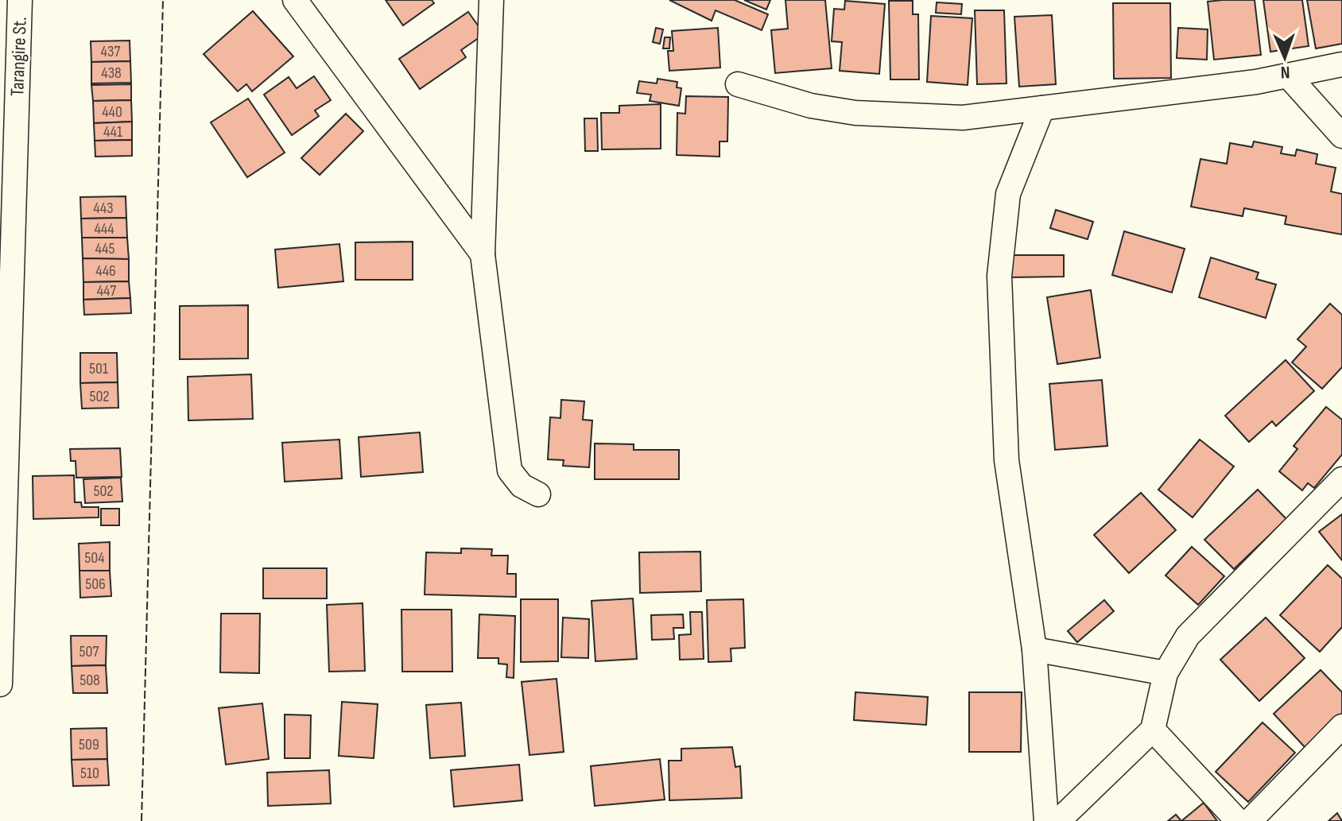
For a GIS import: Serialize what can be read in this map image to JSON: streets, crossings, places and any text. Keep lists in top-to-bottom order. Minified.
{"streets":{"street":["Tarangire St."]},"house_numbers":["437","438","440","441","443","444","445","446","447","501","502","502","504","506","507","508","509","510"],"north":"bottom"}
